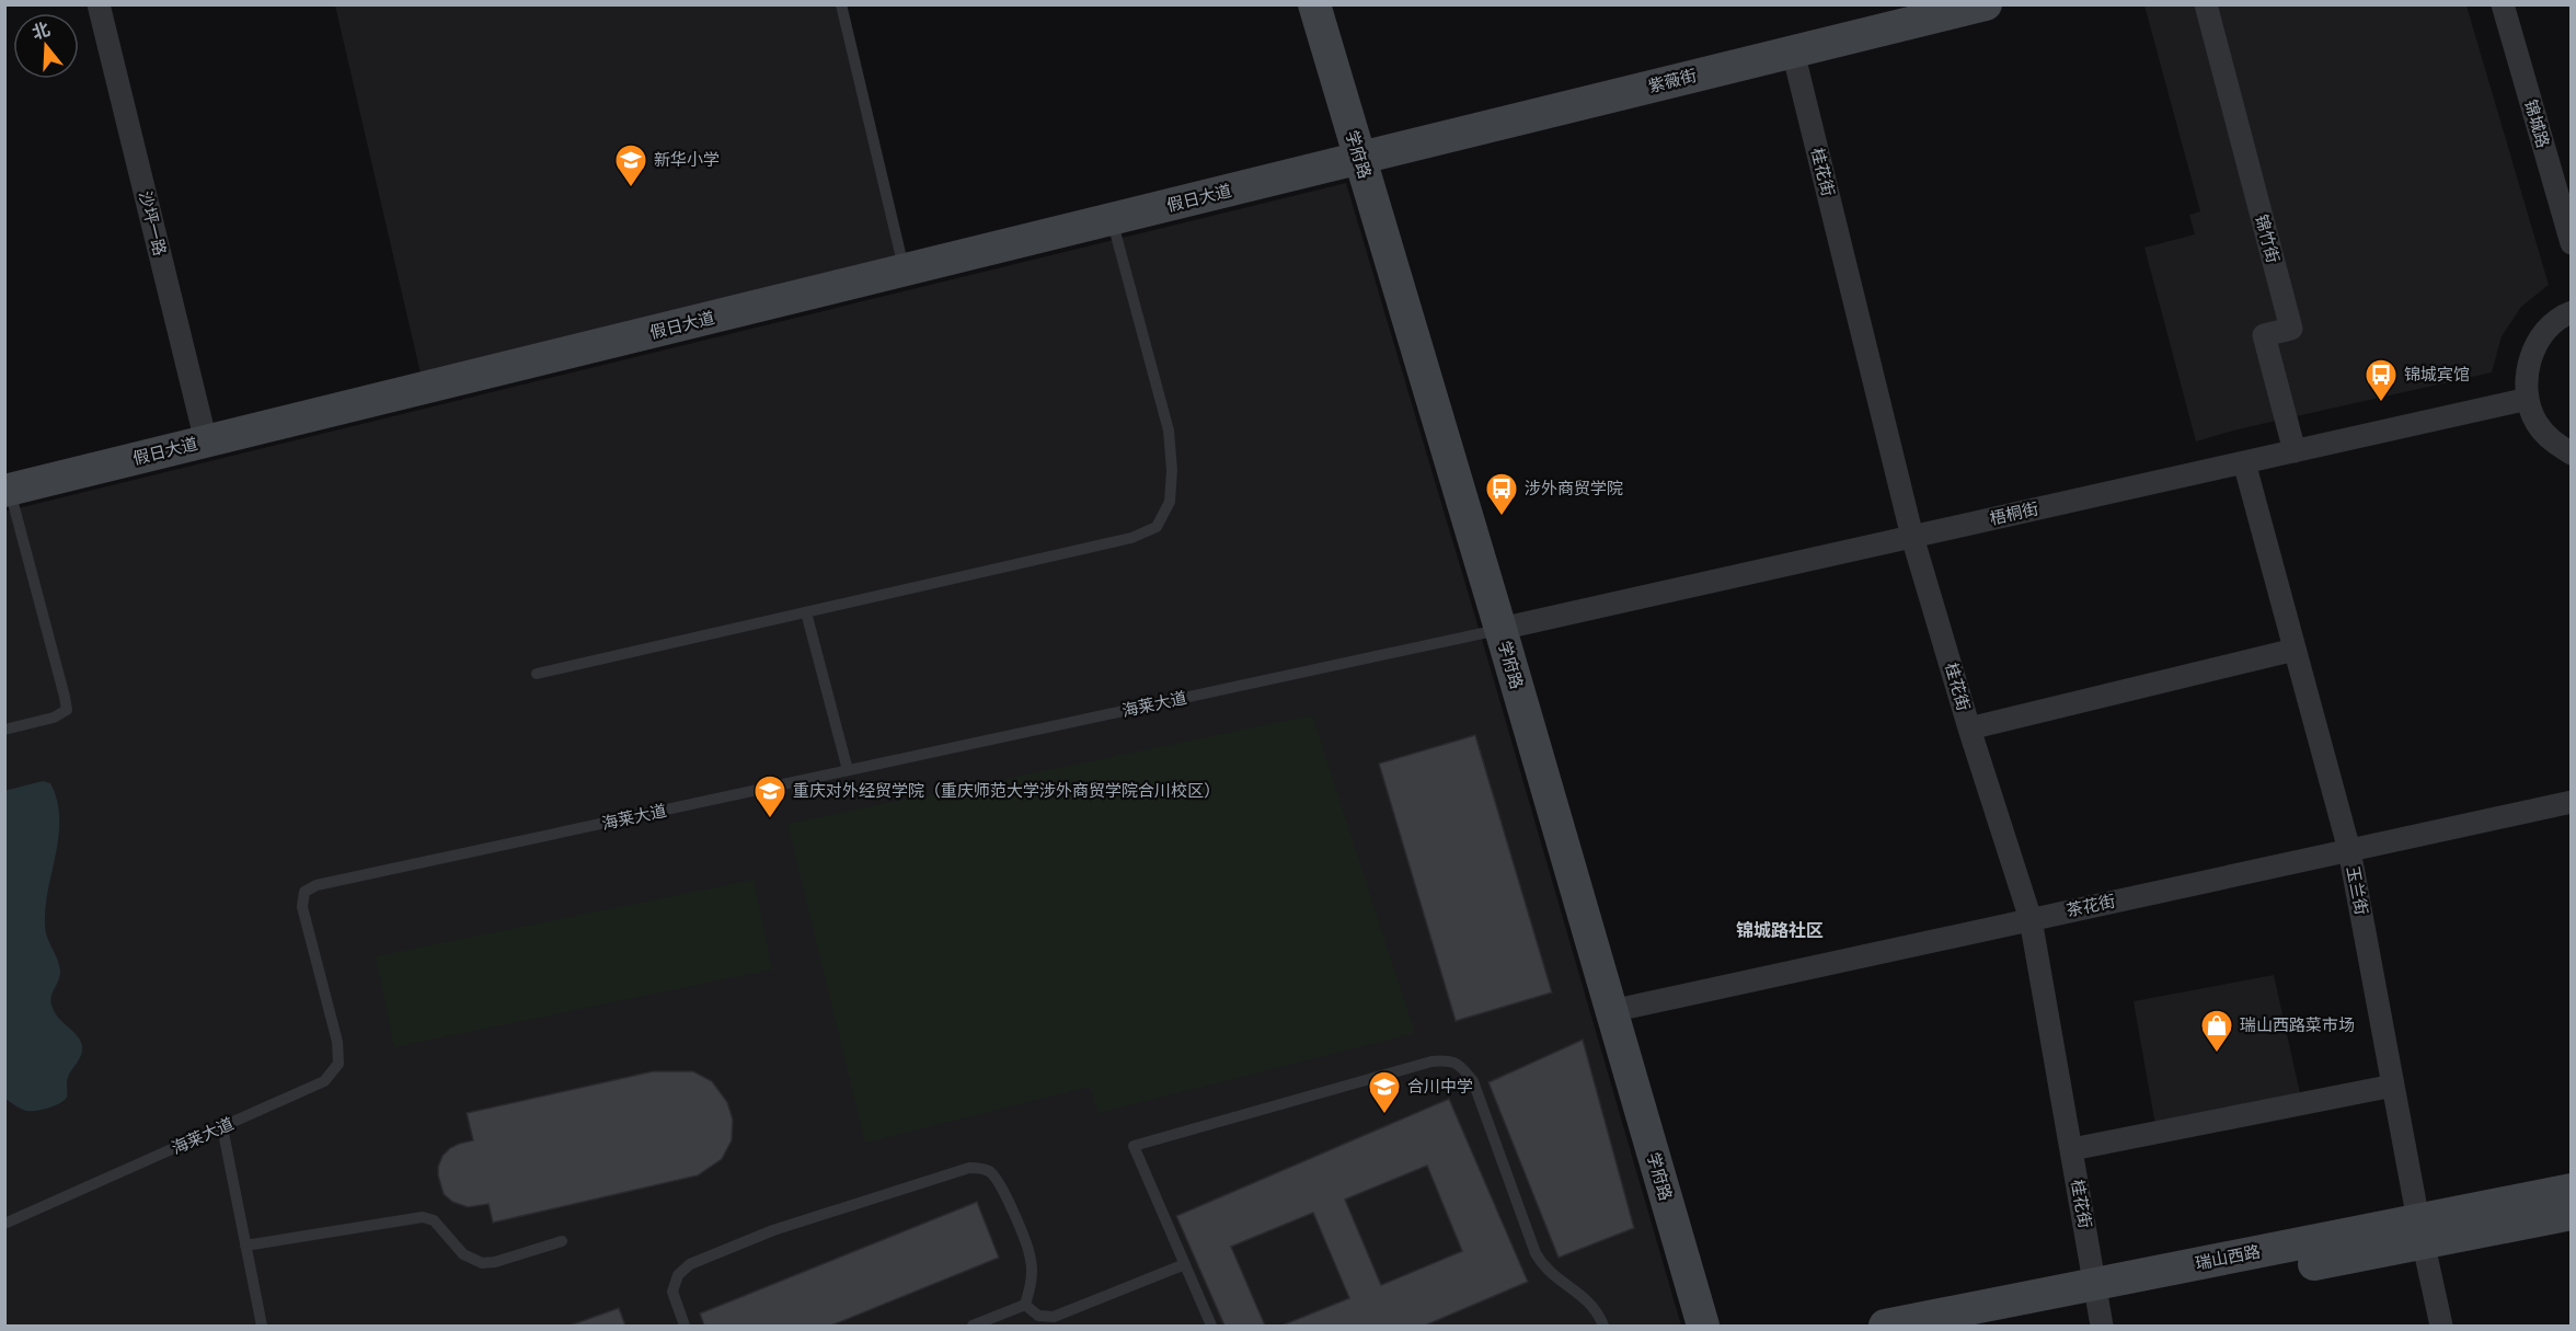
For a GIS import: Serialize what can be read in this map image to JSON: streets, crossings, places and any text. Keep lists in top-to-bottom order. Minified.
{"streets":{"main road":["紫薇街","学府路","假日大道","瑞山西路"],"street":["锦城路","桂花街","沙坪一路","锦竹街","梧桐街","玉兰街","茶花街"],"lane":["海莱大道"]},"crossings":[["紫薇街","学府路"],["紫薇街","桂花街"],["紫薇街","假日大道"],["学府路","假日大道"],["学府路","梧桐街"],["学府路","海莱大道"],["学府路","茶花街"],["桂花街","梧桐街"],["桂花街","茶花街"],["桂花街","瑞山西路"],["假日大道","沙坪一路"],["锦竹街","梧桐街"],["梧桐街","海莱大道"],["梧桐街","玉兰街"],["玉兰街","茶花街"],["玉兰街","瑞山西路"]],"districts":["锦城路社区"],"places":{"school or university":["新华小学","重庆对外经贸学院（重庆师范大学涉外商贸学院合川校区）","合川中学"],"bus stop":["锦城宾馆","涉外商贸学院"],"shop":["瑞山西路菜市场"]},"north":"top"}
